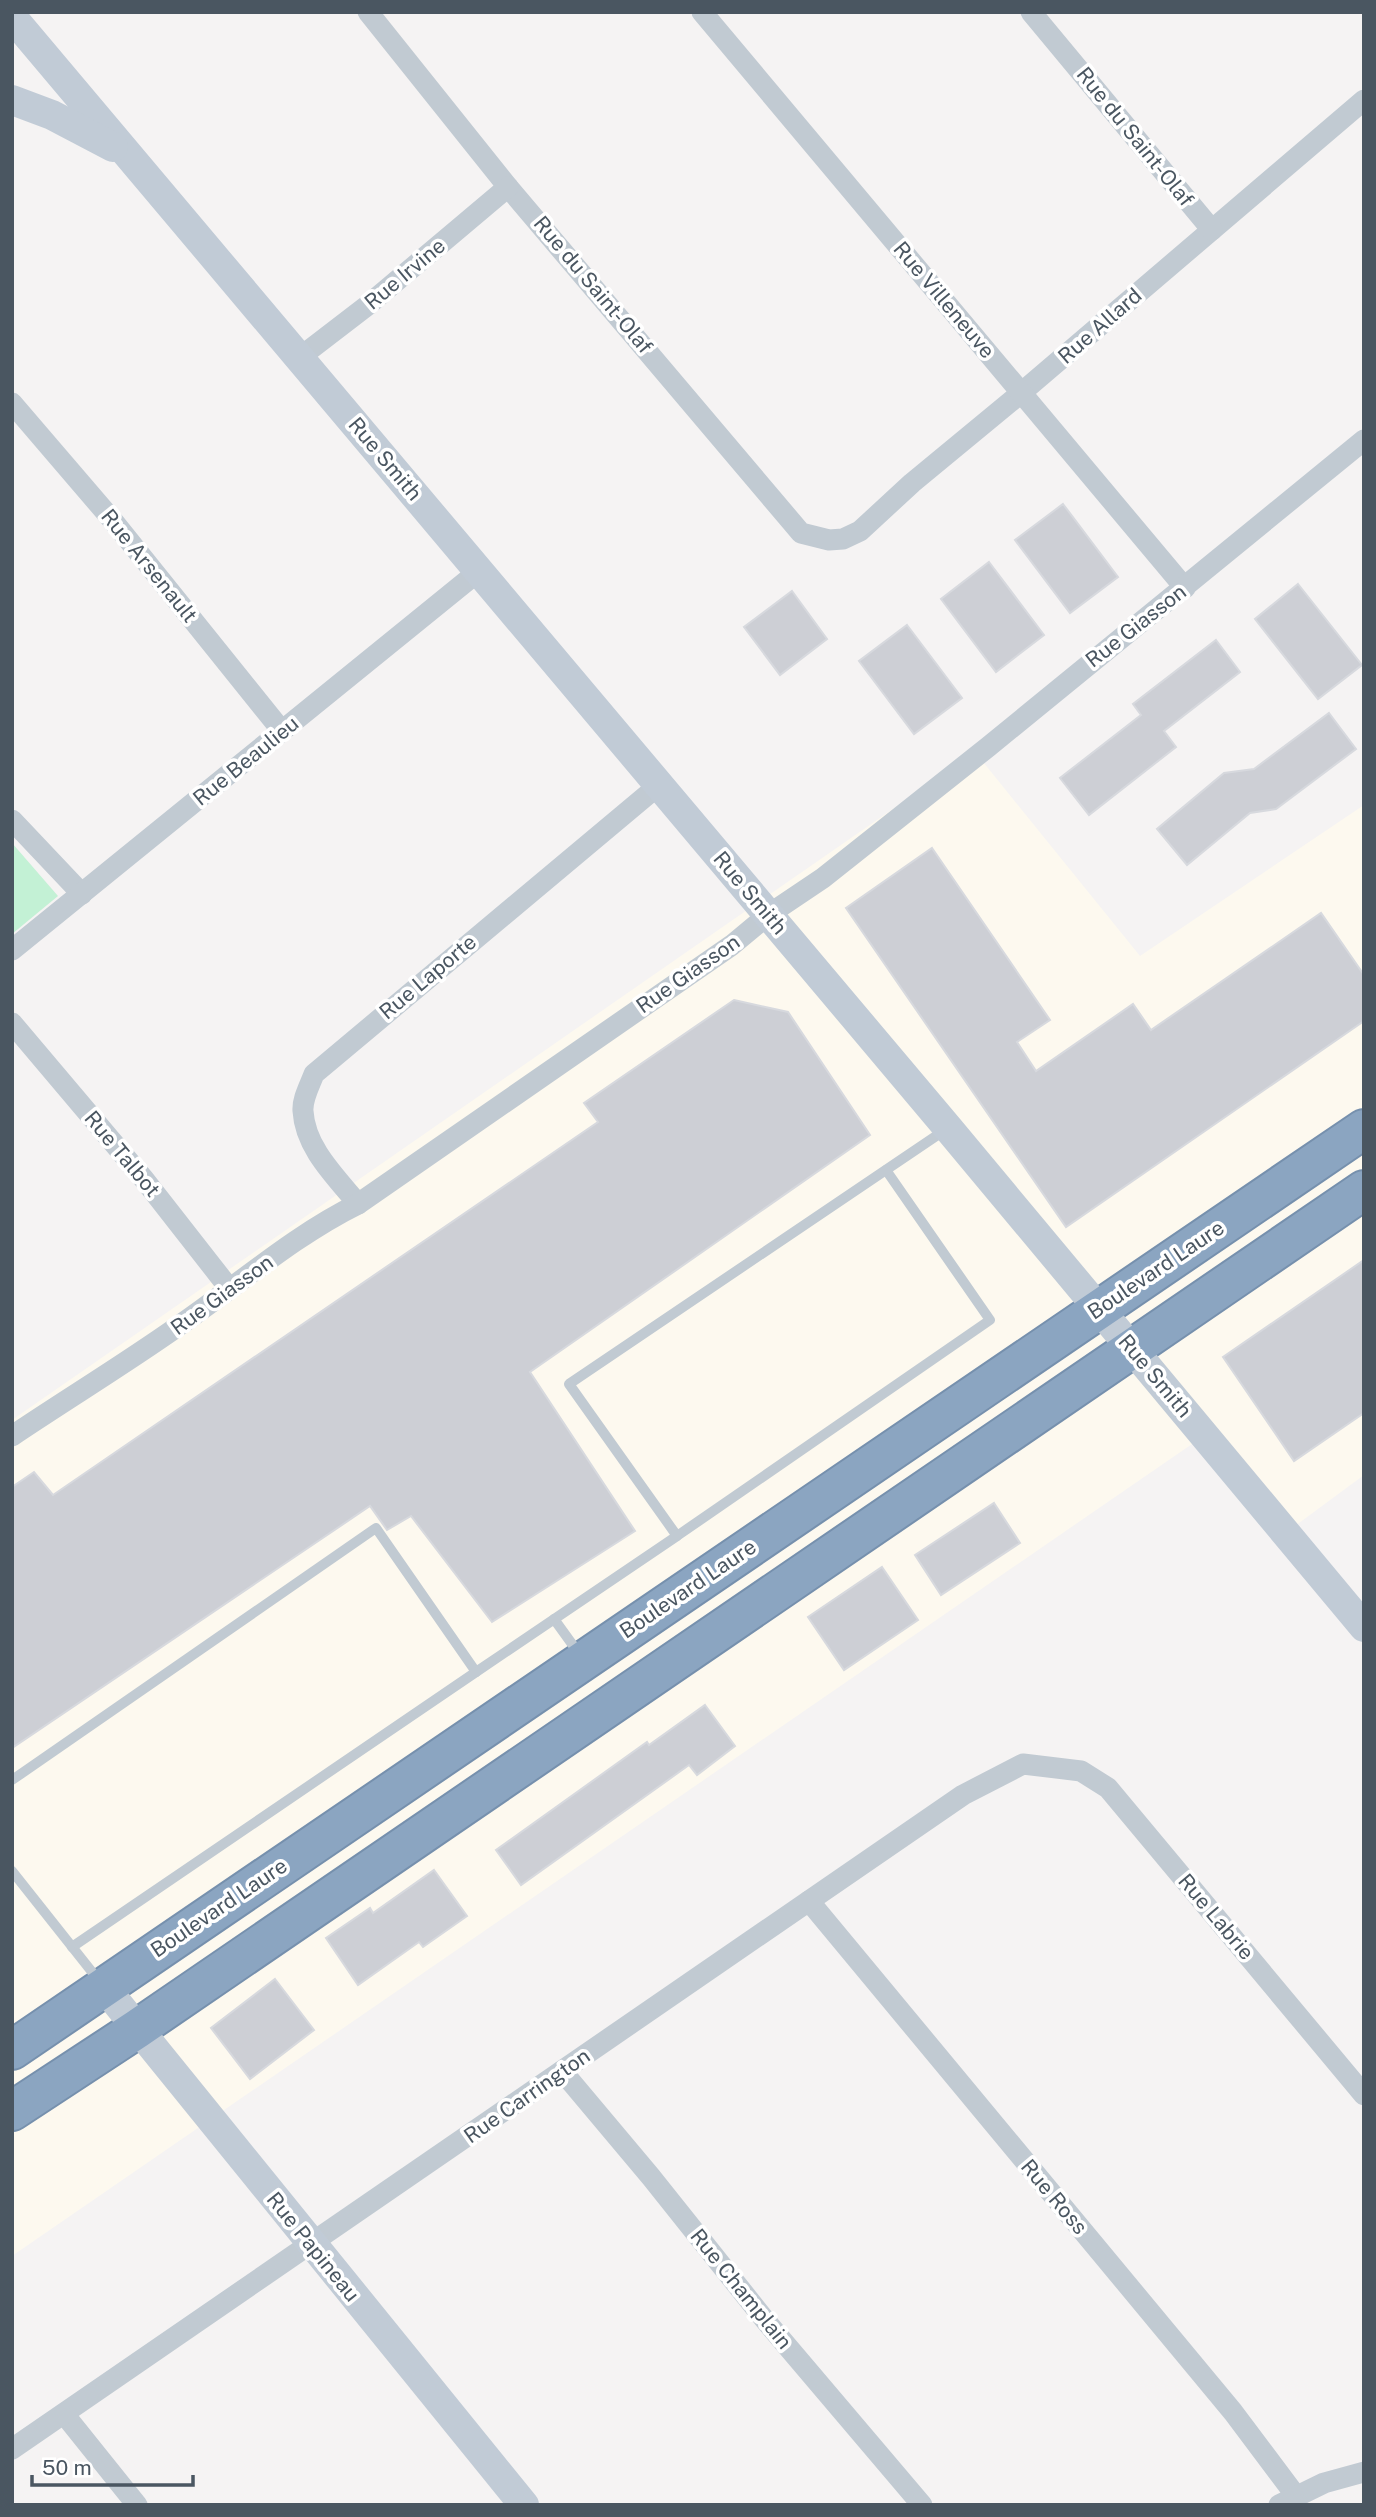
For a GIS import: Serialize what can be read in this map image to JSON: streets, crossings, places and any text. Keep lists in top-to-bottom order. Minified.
{"streets":{"highway":["Boulevard Laure"],"street":["Rue du Saint-Olaf","Rue Irvine","Rue Villeneuve","Rue Allard","Rue Smith","Rue Arsenault","Rue Giasson","Rue Beaulieu","Rue Laporte","Rue Talbot","Rue Labrie","Rue Carrington","Rue Ross","Rue Papineau","Rue Champlain"]},"crossings":[["Rue du Saint-Olaf","Rue Irvine"],["Rue du Saint-Olaf","Rue Allard"],["Rue Irvine","Rue Smith"],["Rue Villeneuve","Rue Allard"],["Rue Villeneuve","Rue Giasson"],["Rue Smith","Rue Giasson"],["Rue Smith","Rue Beaulieu"],["Rue Smith","Rue Laporte"],["Rue Smith","Boulevard Laure"],["Rue Arsenault","Rue Beaulieu"],["Rue Giasson","Rue Laporte"],["Rue Giasson","Rue Talbot"],["Boulevard Laure","Rue Papineau"],["Rue Labrie","Rue Carrington"],["Rue Carrington","Rue Ross"],["Rue Carrington","Rue Papineau"],["Rue Carrington","Rue Champlain"]],"scale_bar":"50 m"}
